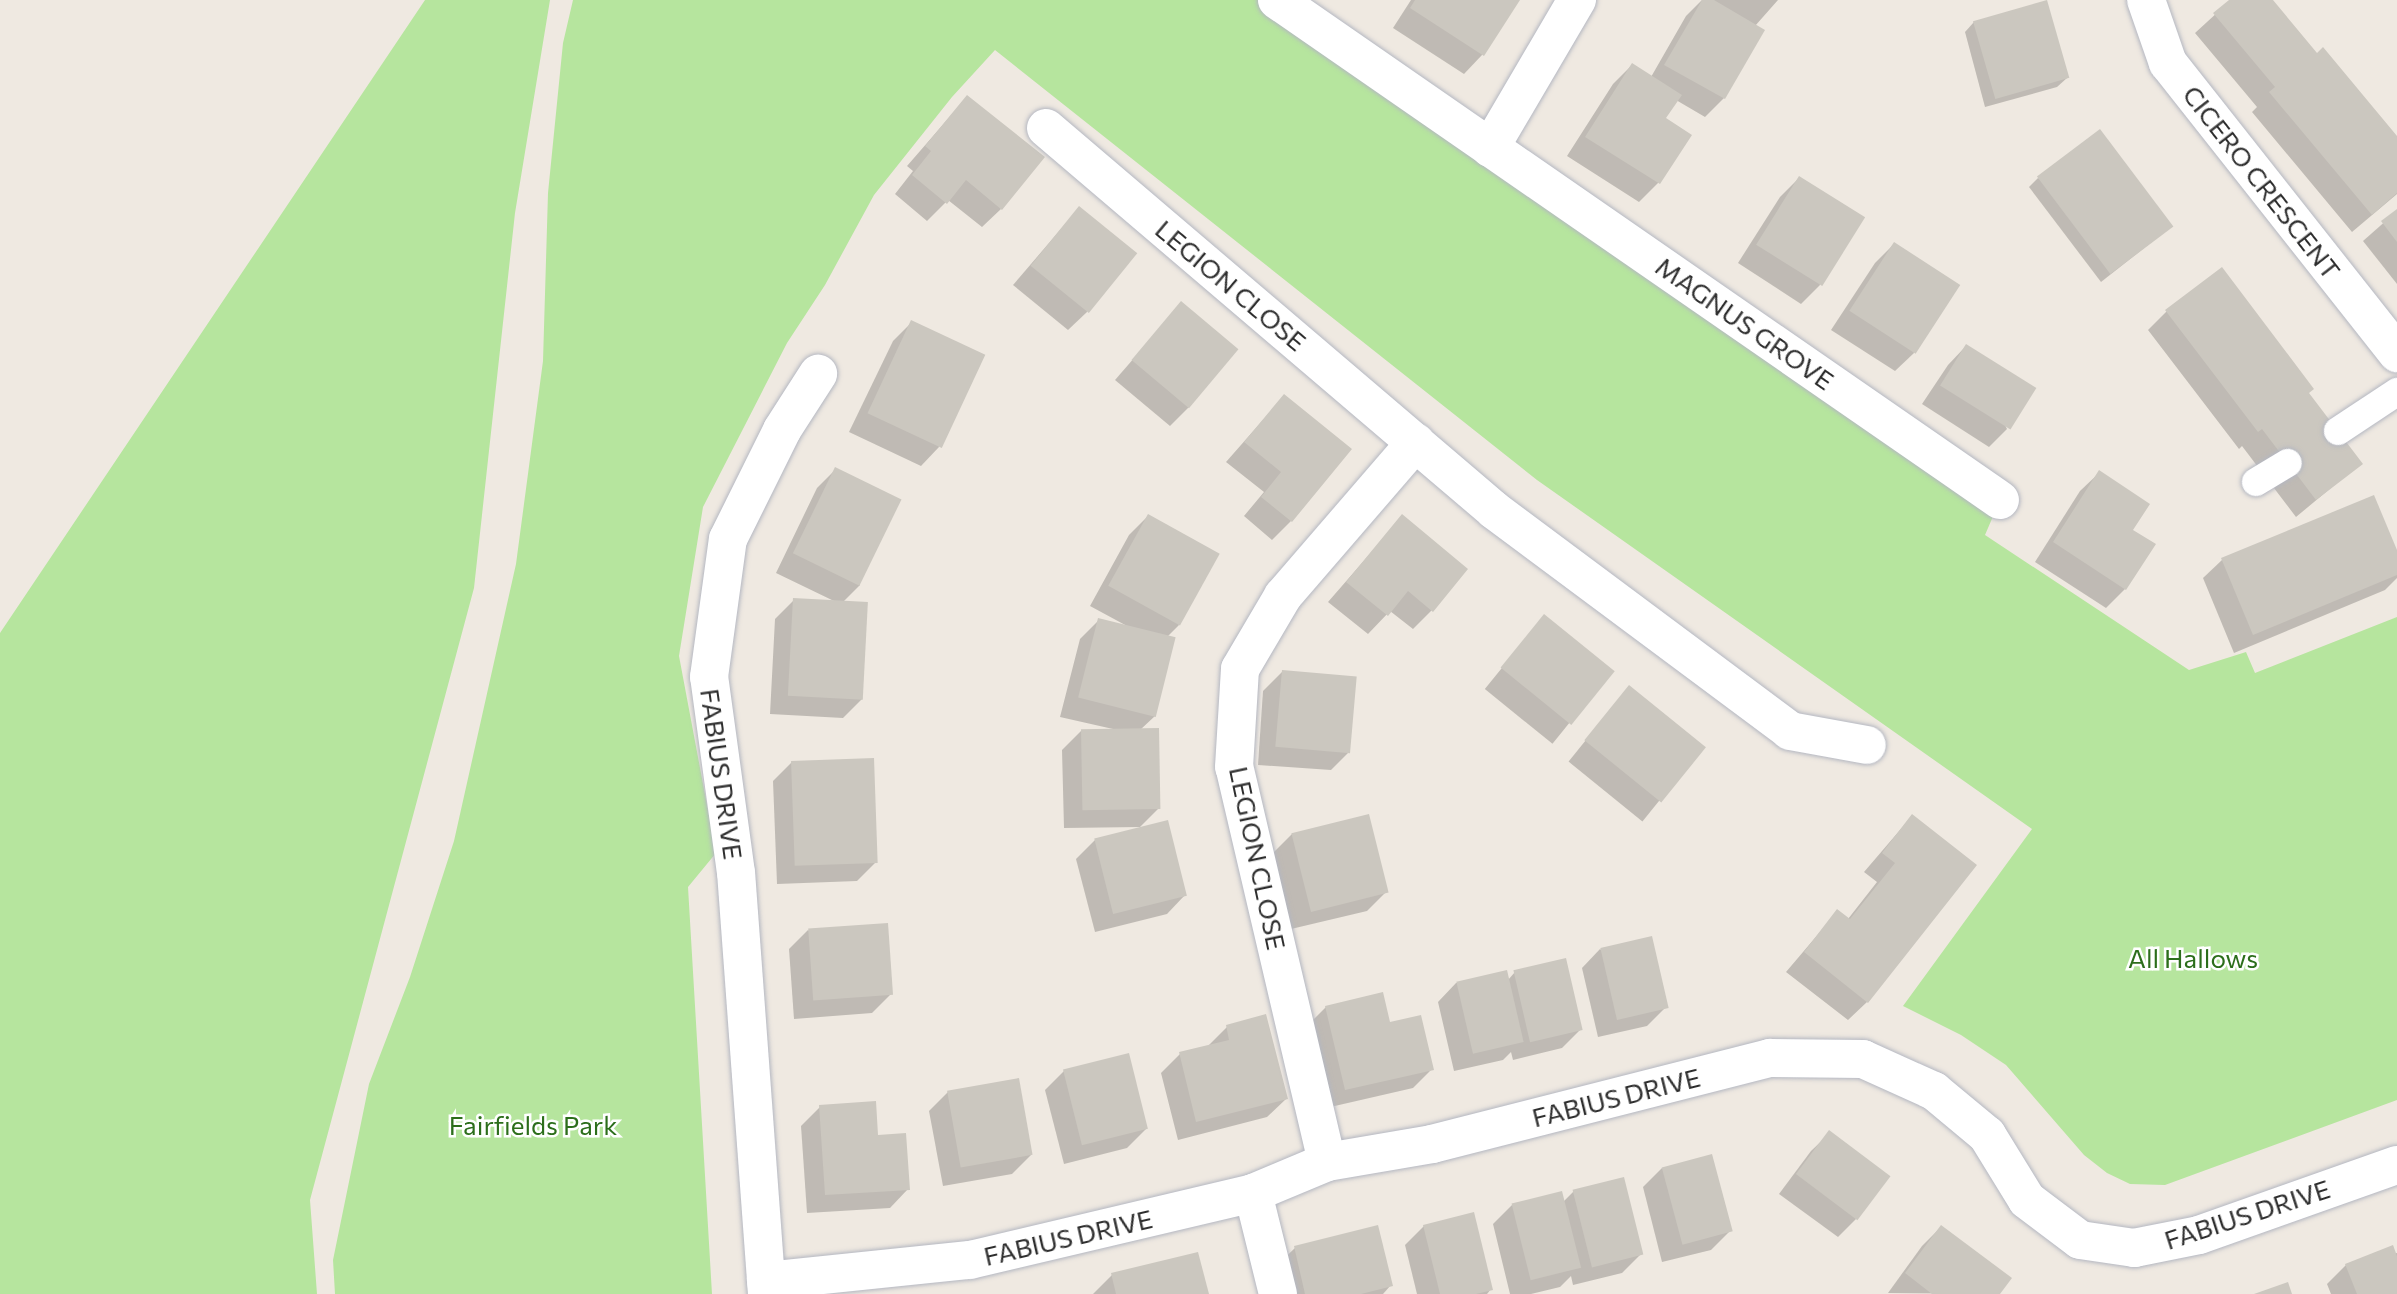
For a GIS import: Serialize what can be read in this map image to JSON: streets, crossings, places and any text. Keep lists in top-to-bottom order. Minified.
{"streets":{"street":["CICERO CRESCENT","LEGION CLOSE","MAGNUS GROVE","FABIUS DRIVE"]},"crossings":[["LEGION CLOSE","FABIUS DRIVE"]],"parks":["All Hallows","Fairfields Park"]}
